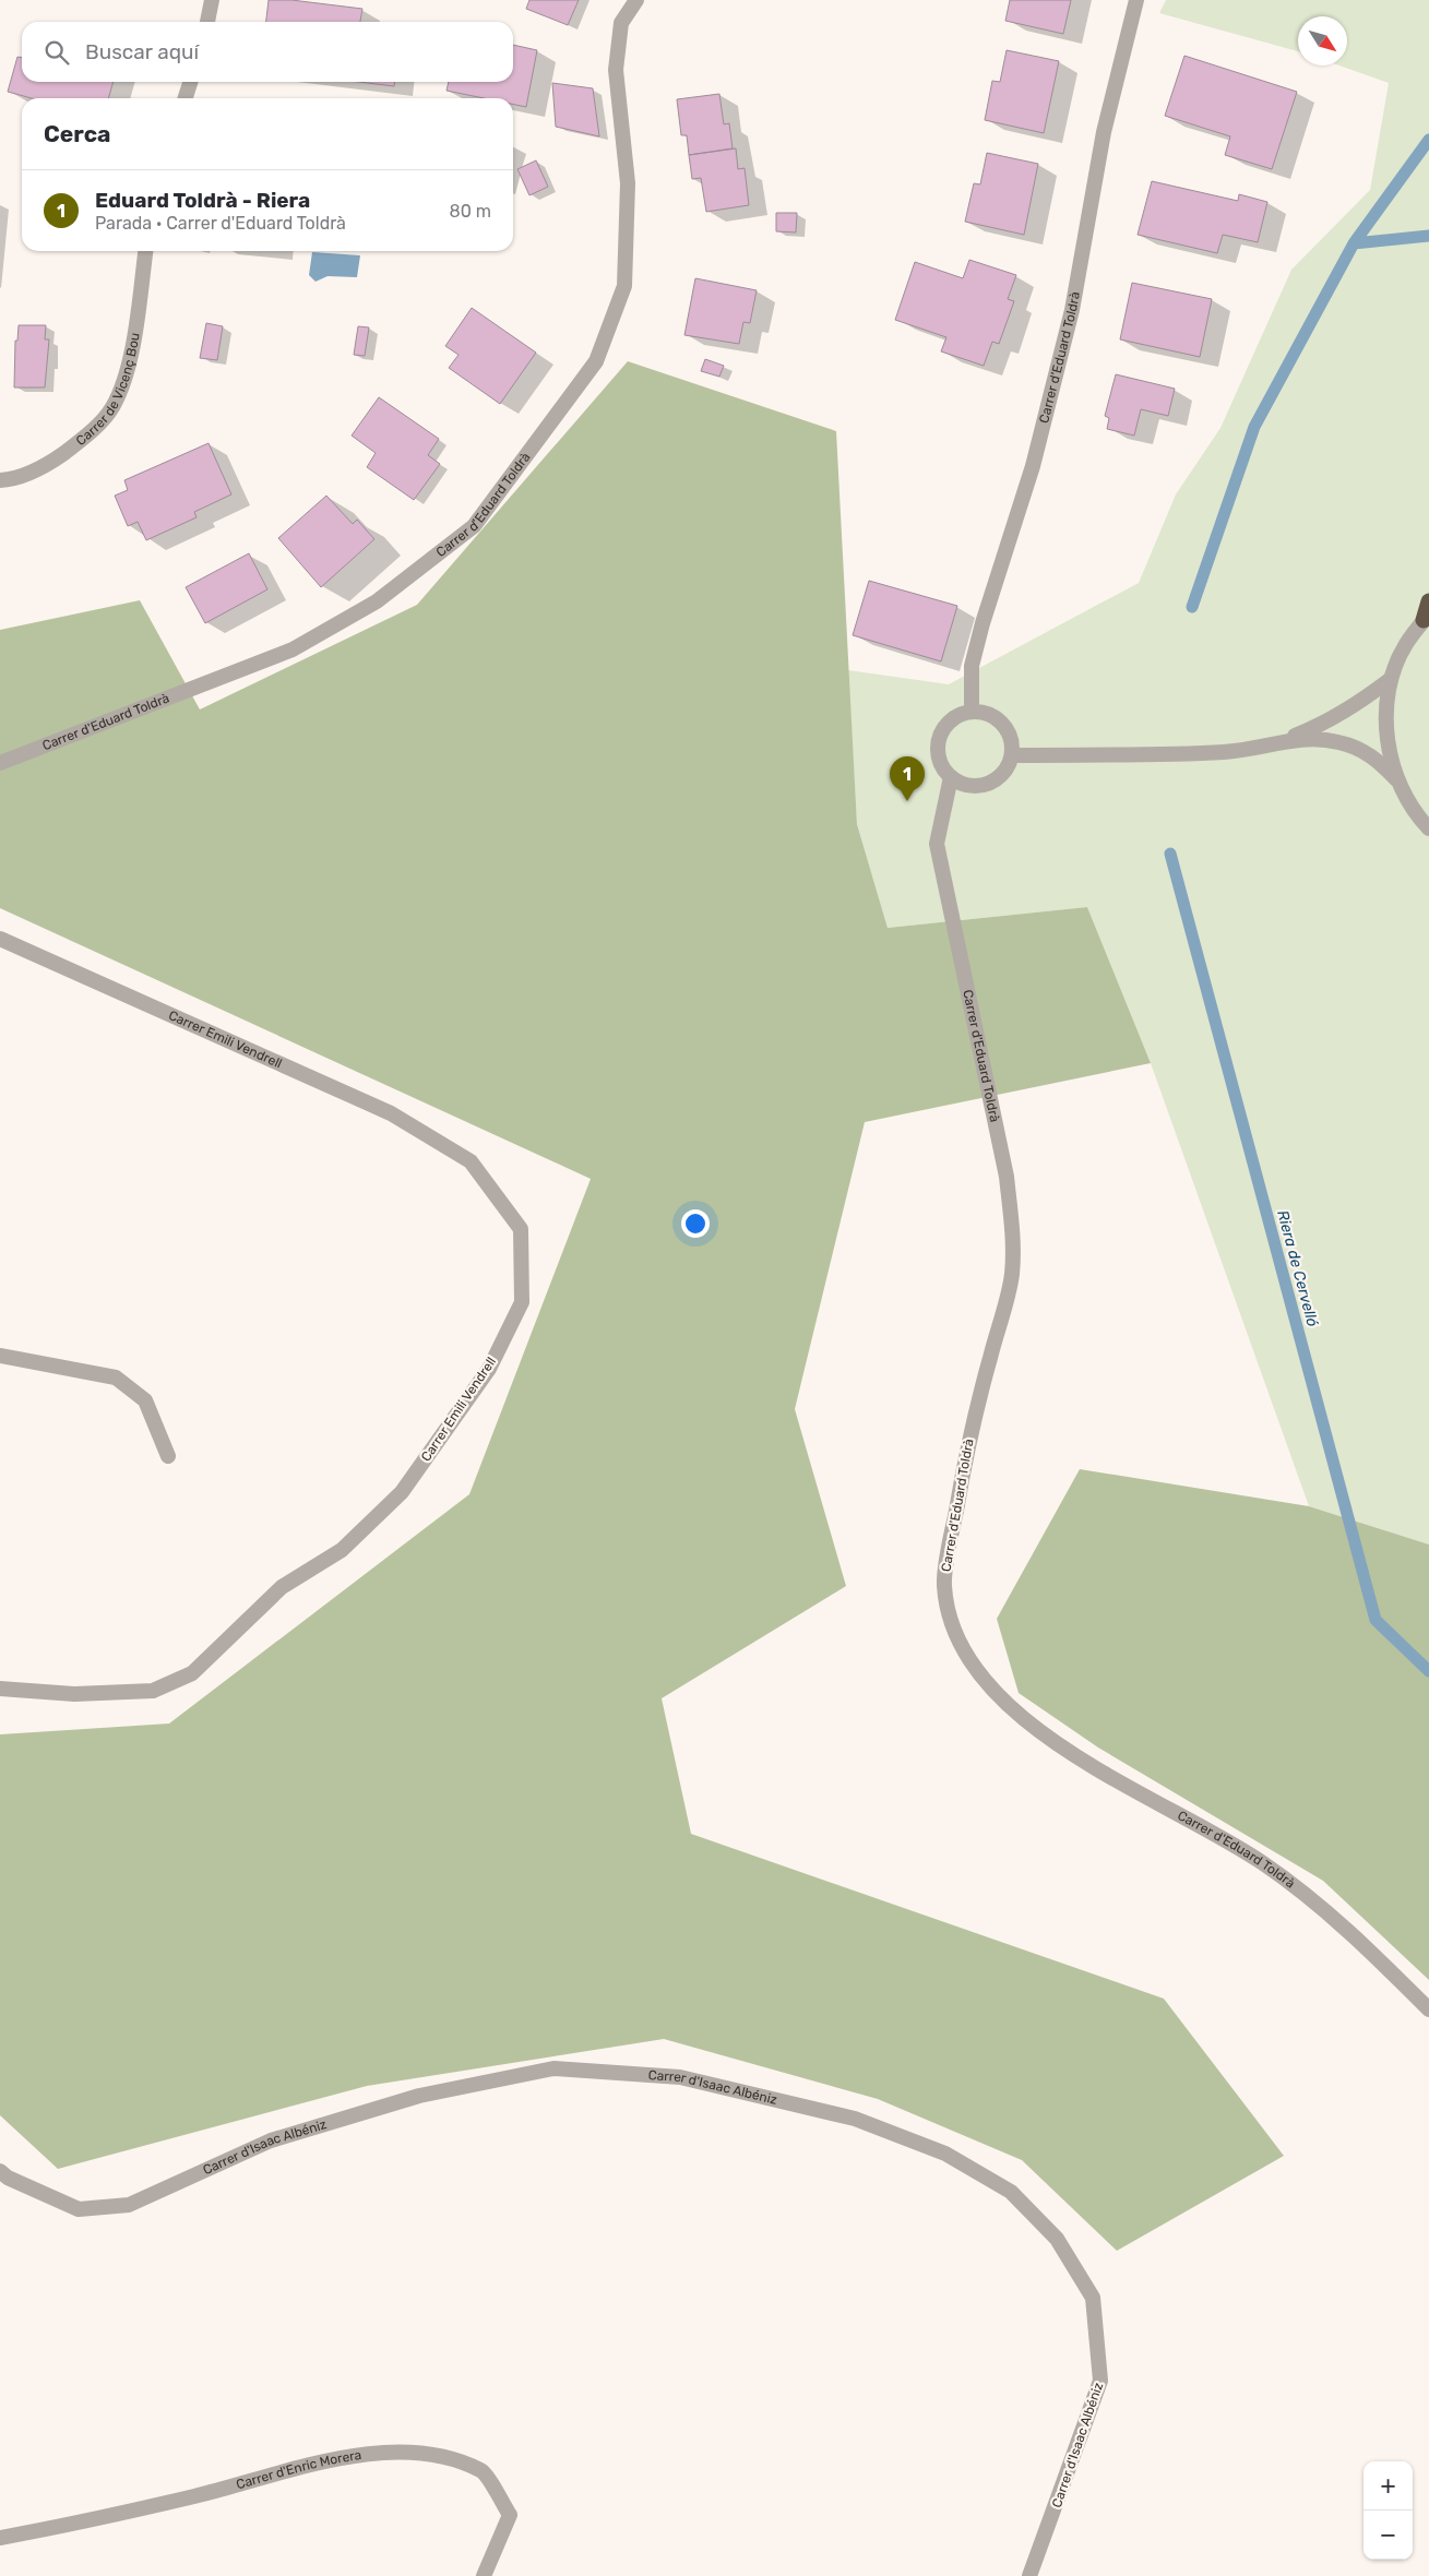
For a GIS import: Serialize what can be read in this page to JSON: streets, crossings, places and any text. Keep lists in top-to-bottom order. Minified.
{"streets":{"street":["Carrer d'Eduard Toldrà","Carrer de Vicenç Bou","Carrer Emili Vendrell","Carrer d'Isaac Albéniz","Carrer d'Enric Morera"]},"water":["Riera de Cervelló"],"north":"bottom right","page":{"search":"Buscar aquí","heading":"Cerca","list":[{"mark":"1","name":"Eduard Toldrà - Riera","note":"Parada · Carrer d'Eduard Toldrà","value":"80 m"}],"pins":"1","map_buttons":["+","−"]}}
